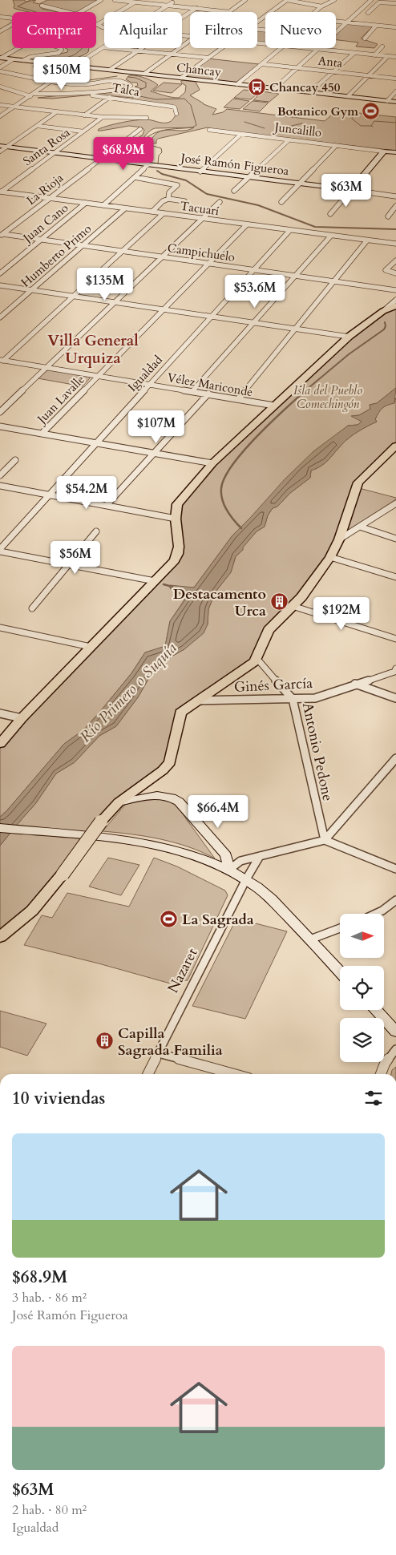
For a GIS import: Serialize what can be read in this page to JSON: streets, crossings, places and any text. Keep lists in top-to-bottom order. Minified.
{"streets":{"main road":["Chancay","Juncalillo","José Ramón Figueroa"],"street":["Anta","Talca","Santa Rosa","La Rioja","Tacuarí","Juan Cano","Campichuelo","Humberto Primo","Igualdad","Vélez Mariconde","Juan Lavalle","Ginés García","Antonio Pedone","Nazaret"]},"crossings":[["Santa Rosa","José Ramón Figueroa"],["Santa Rosa","Tacuarí"],["José Ramón Figueroa","La Rioja"],["La Rioja","Tacuarí"],["La Rioja","Campichuelo"],["Tacuarí","Juan Cano"],["Tacuarí","Humberto Primo"],["Tacuarí","Igualdad"],["Tacuarí","Juan Lavalle"],["Juan Cano","Campichuelo"],["Campichuelo","Humberto Primo"],["Campichuelo","Igualdad"],["Campichuelo","Juan Lavalle"],["Igualdad","Vélez Mariconde"],["Vélez Mariconde","Juan Lavalle"],["Ginés García","Antonio Pedone"]],"districts":["Villa General Urquiza"],"water":["Río Primero o Suquía"],"parks":["Isla del Pueblo Comechingón"],"places":{"bus stop":["Chancay 450"],"sports":["Botanico Gym","La Sagrada"],"building":["Destacamento Urca","Capilla Sagrada Familia"]},"north":"right","page":{"chip":["Comprar","Alquilar","Filtros","Nuevo"],"price":["$150M","$68.9M","$63M","$135M","$53.6M","$107M","$54.2M","$56M","$192M","$66.4M"],"heading":"10 viviendas","list":[{"name":"$68.9M","note":"3 hab. · 86 m² · José Ramón Figueroa"},{"name":"$63M","note":"2 hab. · 80 m² · Igualdad"}]}}
